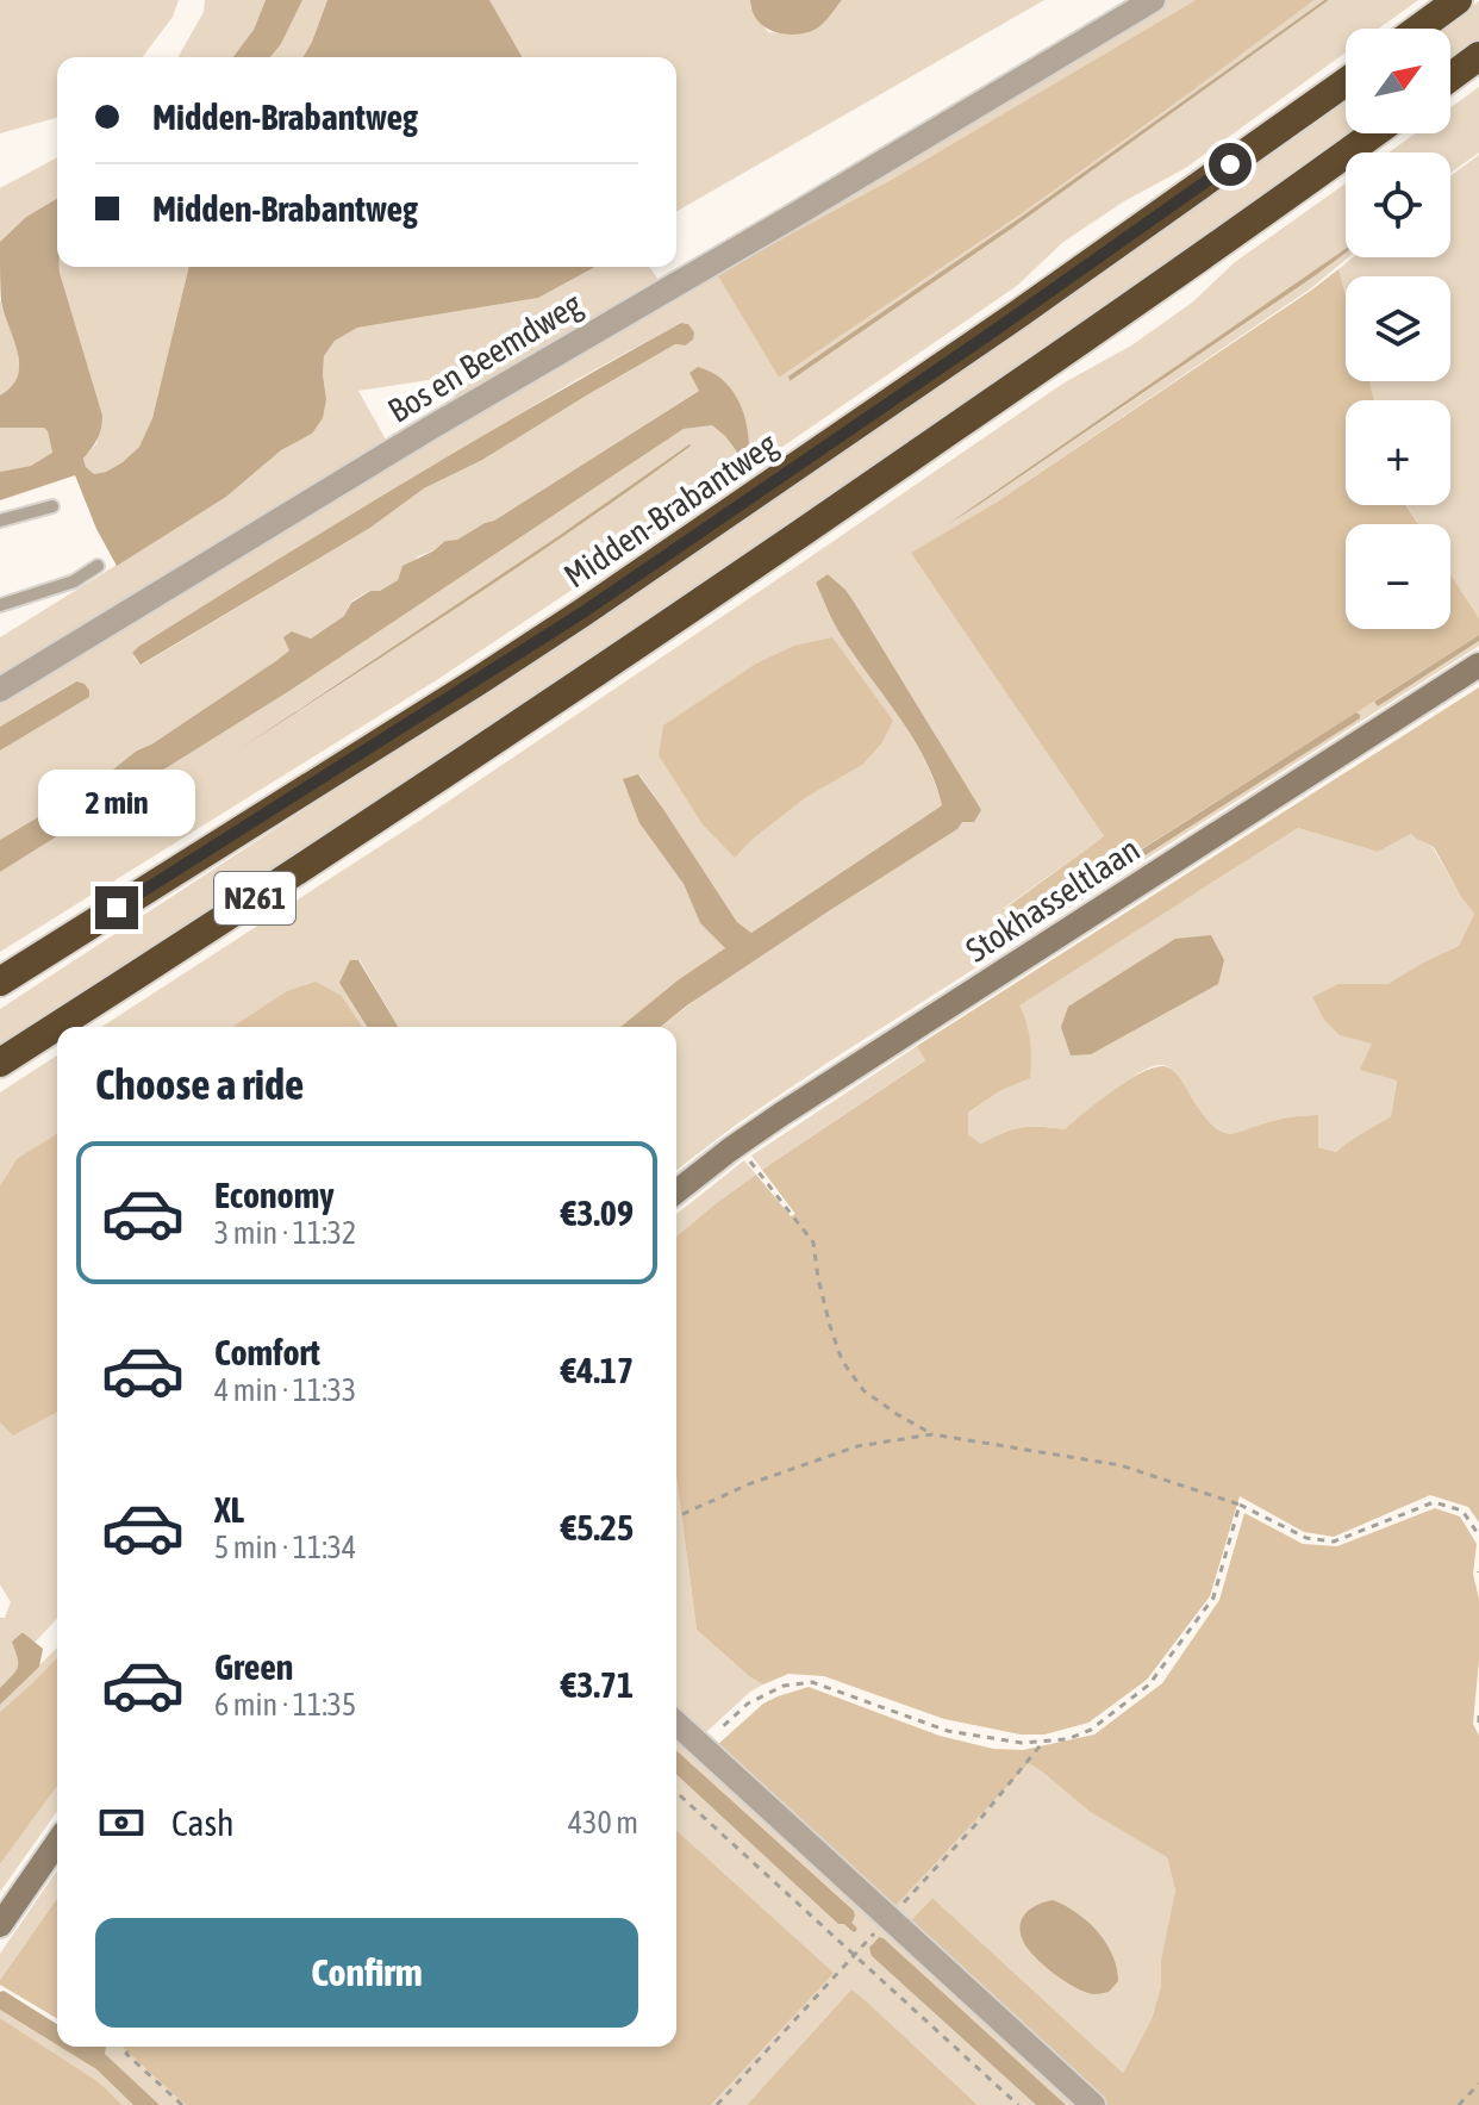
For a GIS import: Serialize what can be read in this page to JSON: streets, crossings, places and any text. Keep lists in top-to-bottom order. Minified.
{"streets":{"highway":["Midden-Brabantweg","N261"],"street":["Bos en Beemdweg","Stokhasseltlaan"]},"north":"top right","page":{"map_buttons":["+","−"],"banner":["Midden-Brabantweg","Midden-Brabantweg"],"bubble":"2 min","heading":"Choose a ride","list":[{"name":"Economy","note":"3 min · 11:32","value":"€3.09"},{"name":"Comfort","note":"4 min · 11:33","value":"€4.17"},{"name":"XL","note":"5 min · 11:34","value":"€5.25"},{"name":"Green","note":"6 min · 11:35","value":"€3.71"}],"pay":["Cash","430 m"],"buttons":"Confirm"}}
